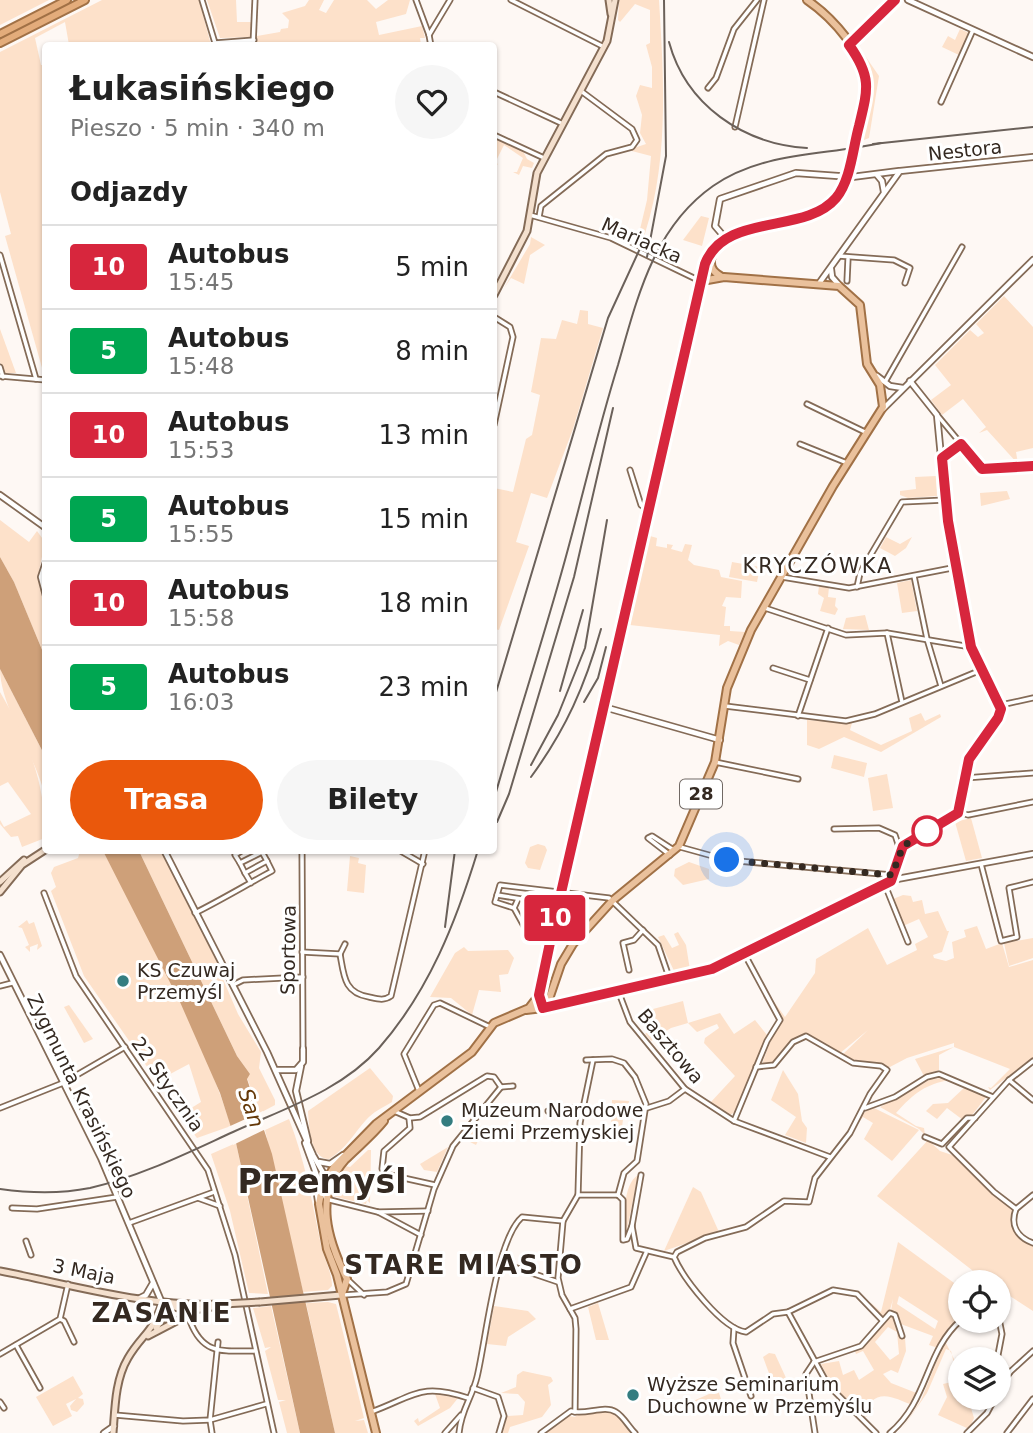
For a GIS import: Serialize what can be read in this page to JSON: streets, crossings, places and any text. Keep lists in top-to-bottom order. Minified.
{"streets":{"main road":["28","3 Maja"],"street":["Nestora","Mariacka","Sportowa","Basztowa","22 Stycznia","Zygmunta Krasińskiego"]},"crossings":[["Zygmunta Krasińskiego","3 Maja"]],"districts":["KRYCZÓWKA","Przemyśl","STARE MIASTO","ZASANIE"],"water":["San"],"places":["KS Czuwaj Przemyśl","Muzeum Narodowe Ziemi Przemyskiej","Wyższe Seminarium Duchowne w Przemyślu"],"lines":["bus line 10"],"page":{"on_map":"10","heading":[["Łukasińskiego","Pieszo · 5 min · 340 m"],"Odjazdy"],"list":[{"mark":"10","name":"Autobus","note":"15:45","value":"5 min"},{"mark":"5","name":"Autobus","note":"15:48","value":"8 min"},{"mark":"10","name":"Autobus","note":"15:53","value":"13 min"},{"mark":"5","name":"Autobus","note":"15:55","value":"15 min"},{"mark":"10","name":"Autobus","note":"15:58","value":"18 min"},{"mark":"5","name":"Autobus","note":"16:03","value":"23 min"}],"buttons":["Trasa","Bilety"]}}
